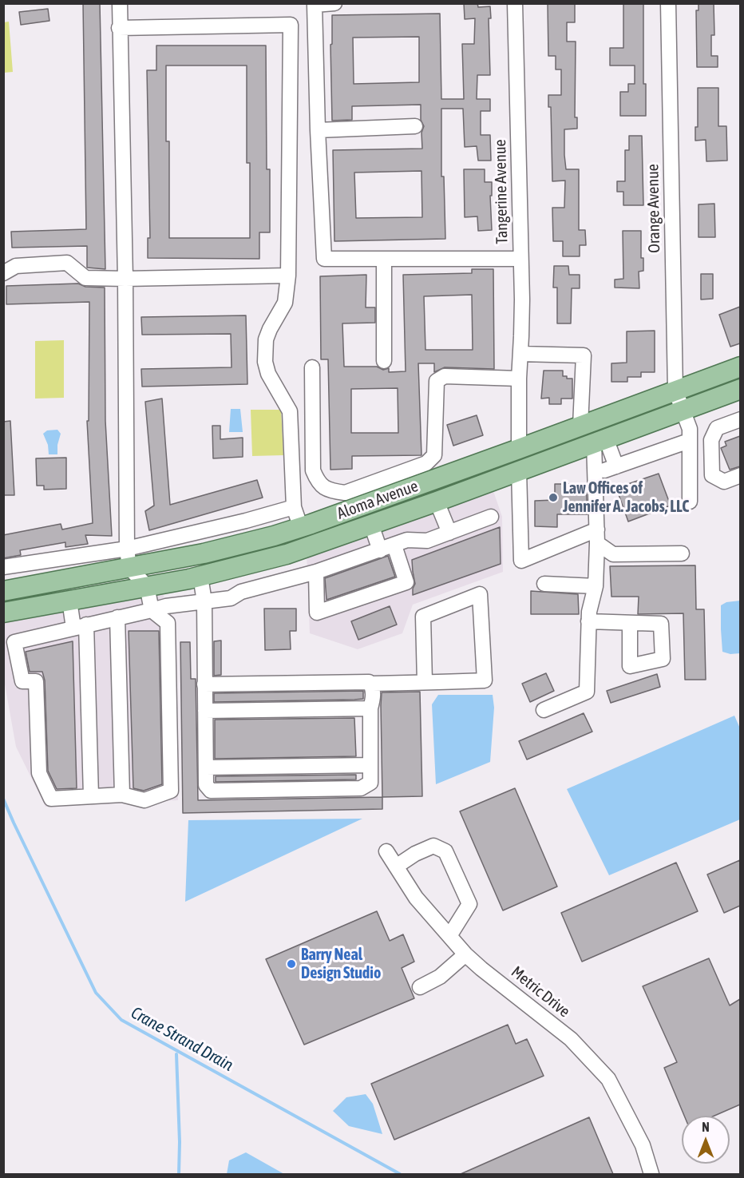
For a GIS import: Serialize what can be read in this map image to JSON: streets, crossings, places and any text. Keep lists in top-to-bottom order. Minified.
{"streets":{"main road":["Aloma Avenue"],"street":["Tangerine Avenue","Orange Avenue","Metric Drive"]},"crossings":[["Tangerine Avenue","Aloma Avenue"],["Orange Avenue","Aloma Avenue"]],"water":["Crane Strand Drain"],"places":["Law Offices of Jennifer A. Jacobs, LLC","Barry Neal Design Studio"],"north":"top"}
